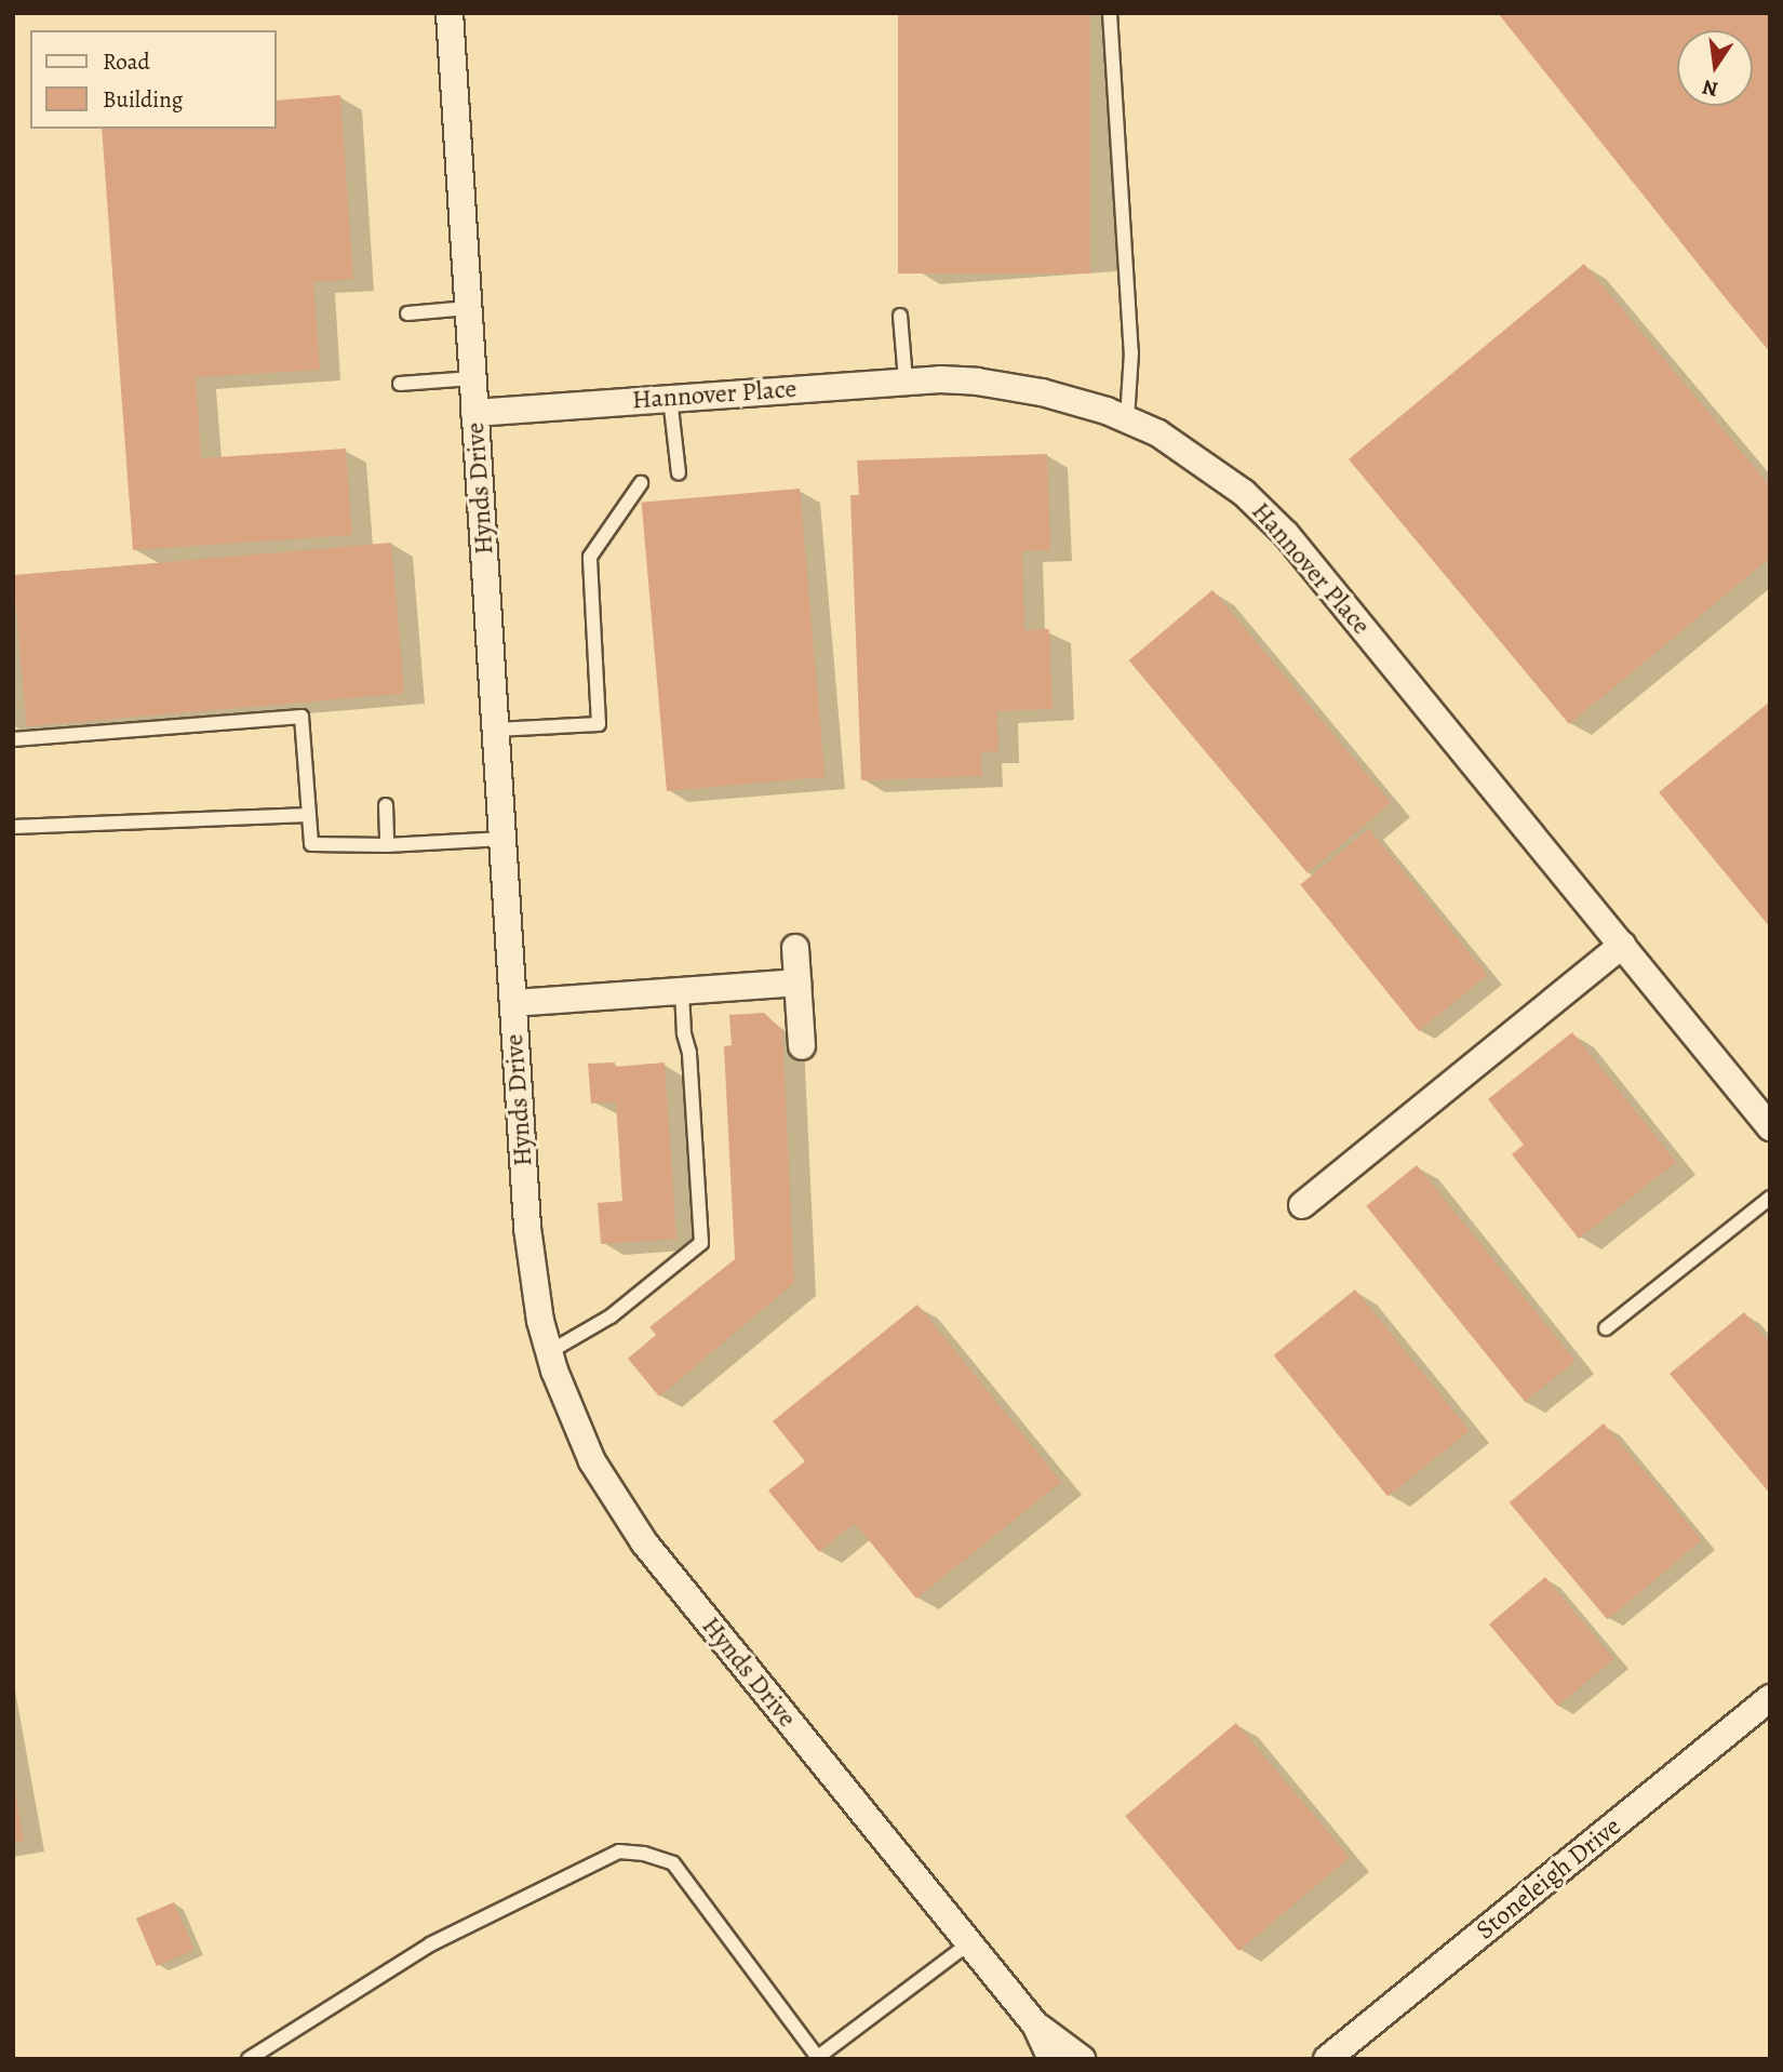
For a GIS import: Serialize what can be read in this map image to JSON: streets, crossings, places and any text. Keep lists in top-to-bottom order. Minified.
{"streets":{"street":["Hannover Place","Hynds Drive","Stoneleigh Drive"]},"crossings":[["Hannover Place","Hynds Drive"]],"legend":["Road","Building"],"north":"bottom"}
